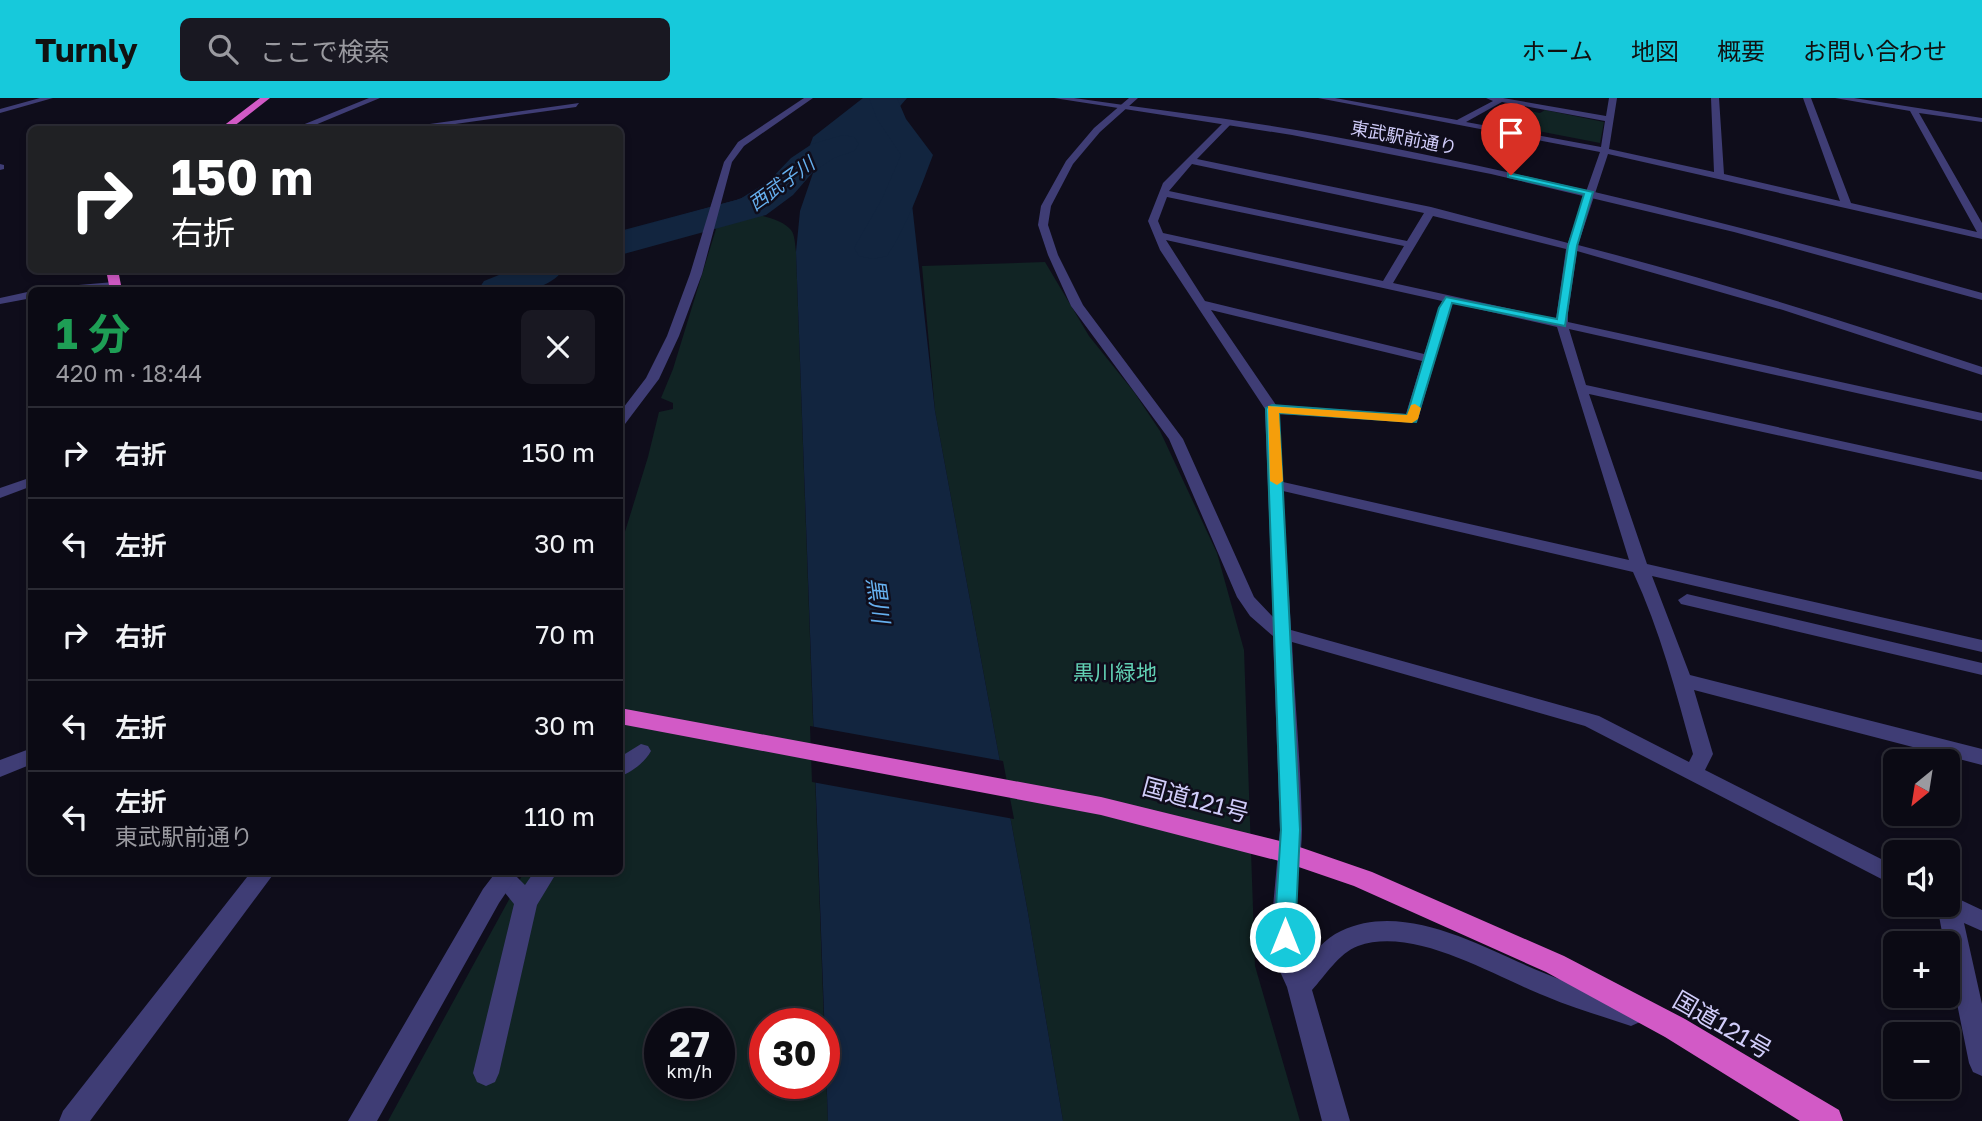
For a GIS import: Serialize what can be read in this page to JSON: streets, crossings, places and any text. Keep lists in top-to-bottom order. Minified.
{"streets":{"highway":["国道121号"],"street":["東武駅前通り"]},"water":["西武子川","黒川"],"parks":["黒川緑地"],"north":"bottom left","page":{"header":"Turnly","search":"ここで検索","nav":["ホーム","地図","概要","お問い合わせ"],"turn":["150 m","右折"],"heading":["1 分","420 m · 18:44"],"list":[{"name":"右折","value":"150 m"},{"name":"左折","value":"30 m"},{"name":"右折","value":"70 m"},{"name":"左折","value":"30 m"},{"name":"左折","note":"東武駅前通り","value":"110 m"}],"map_buttons":["+","−"],"speed":"27 km/h","limit":"30"}}
